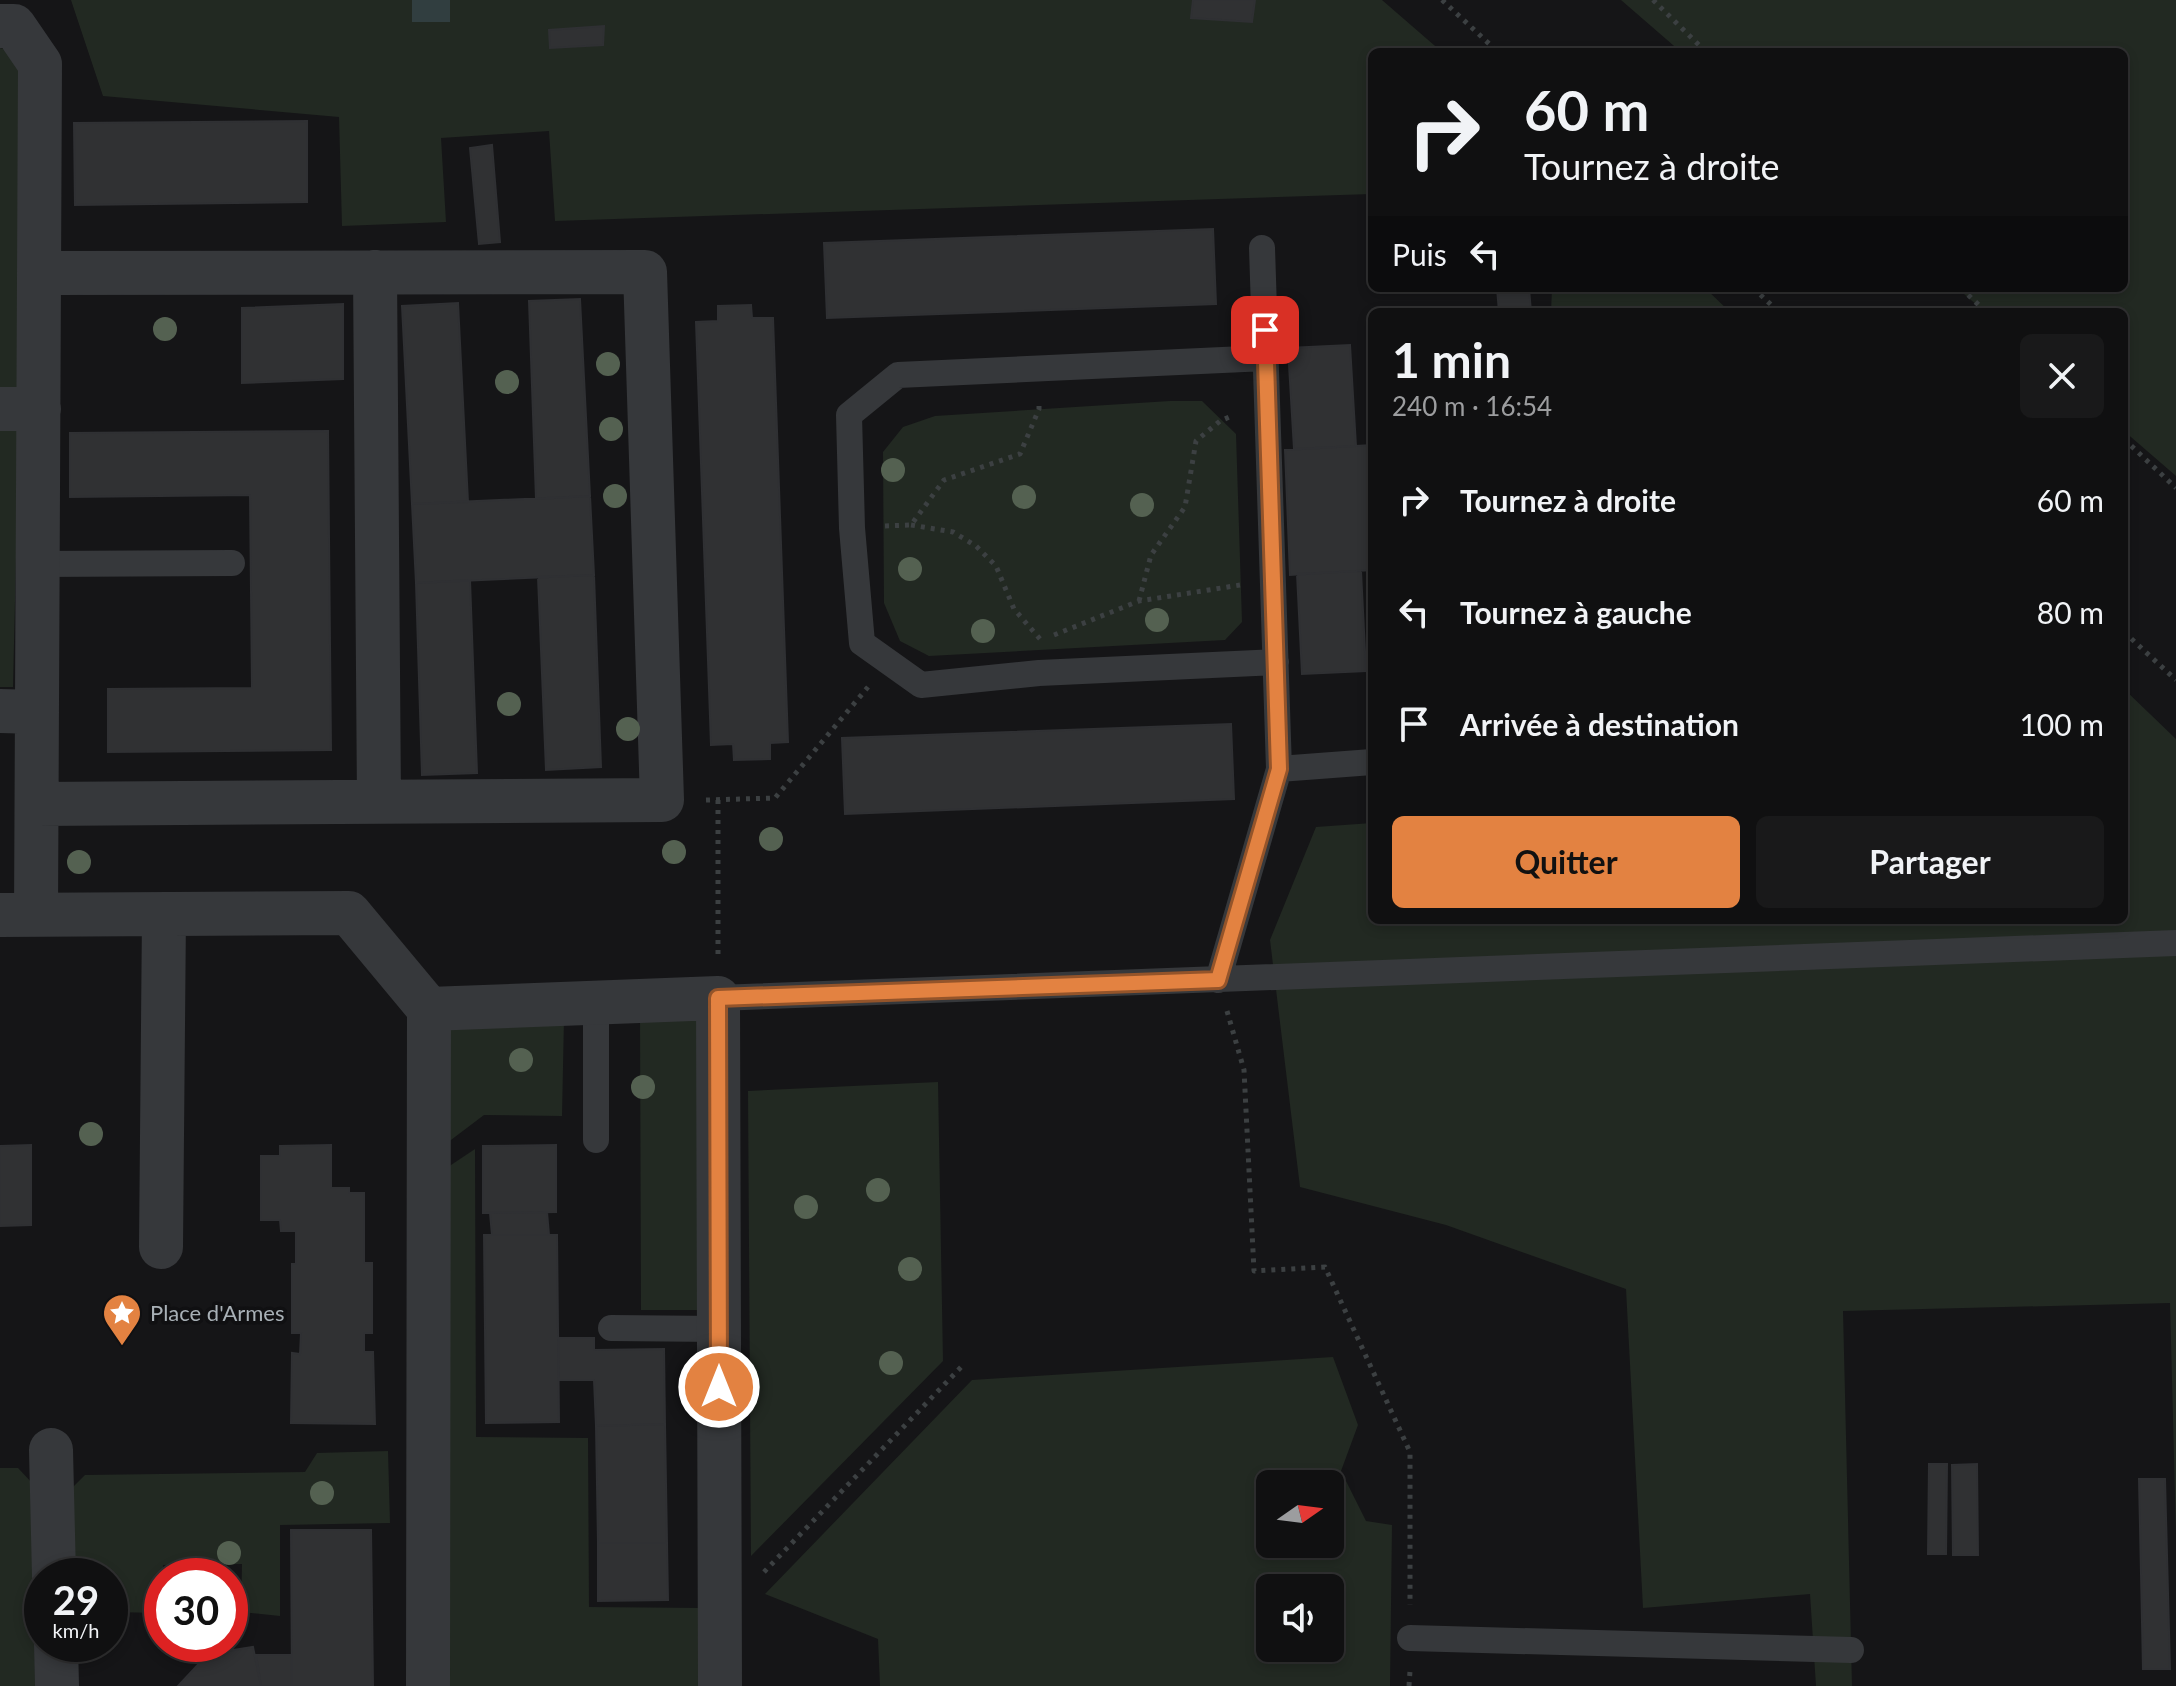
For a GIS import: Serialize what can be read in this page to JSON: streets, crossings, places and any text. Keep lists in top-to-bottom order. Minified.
{"places":{"place":["Place d'Armes"]},"north":"right","page":{"turn":["60 m","Tournez à droite"],"then":"Puis","heading":["1 min","240 m · 16:54"],"list":[{"name":"Tournez à droite","value":"60 m"},{"name":"Tournez à gauche","value":"80 m"},{"name":"Arrivée à destination","value":"100 m"}],"buttons":["Quitter","Partager"],"speed":"29 km/h","limit":"30"}}
